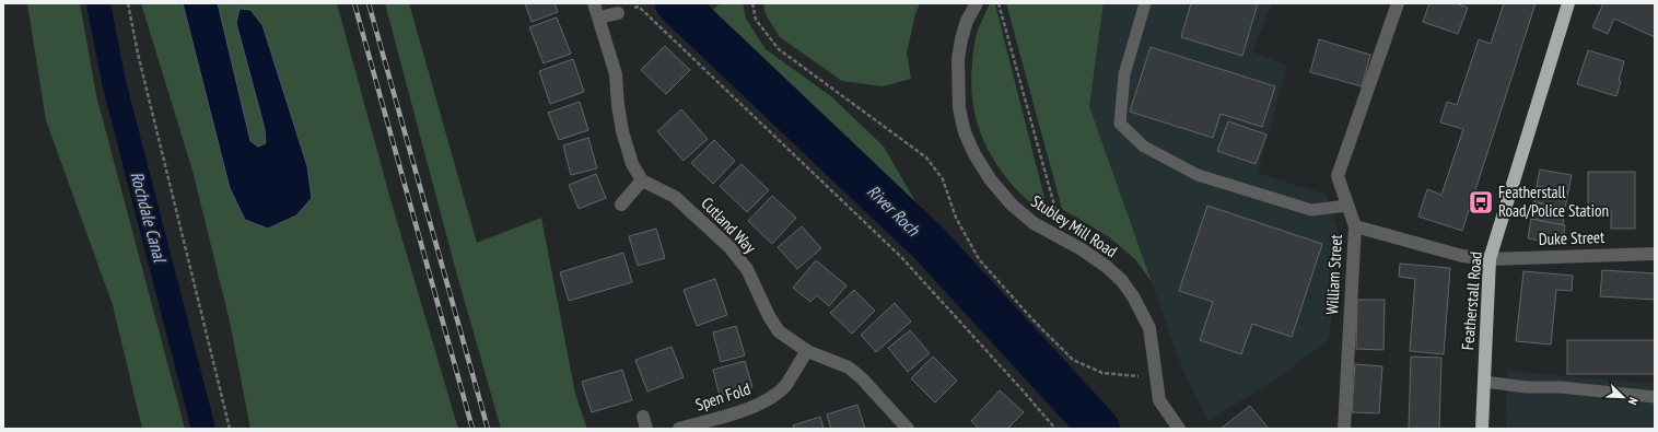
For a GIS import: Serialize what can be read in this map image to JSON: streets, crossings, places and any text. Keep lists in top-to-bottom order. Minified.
{"streets":{"highway":["Featherstall Road"],"street":["Cutland Way","Stubley Mill Road","Duke Street","William Street","Spen Fold"]},"crossings":[["Cutland Way","Spen Fold"],["Duke Street","William Street"],["Duke Street","Featherstall Road"]],"water":["River Roch","Rochdale Canal"],"places":{"bus stop":["Featherstall Road/Police Station"]},"north":"bottom right"}
